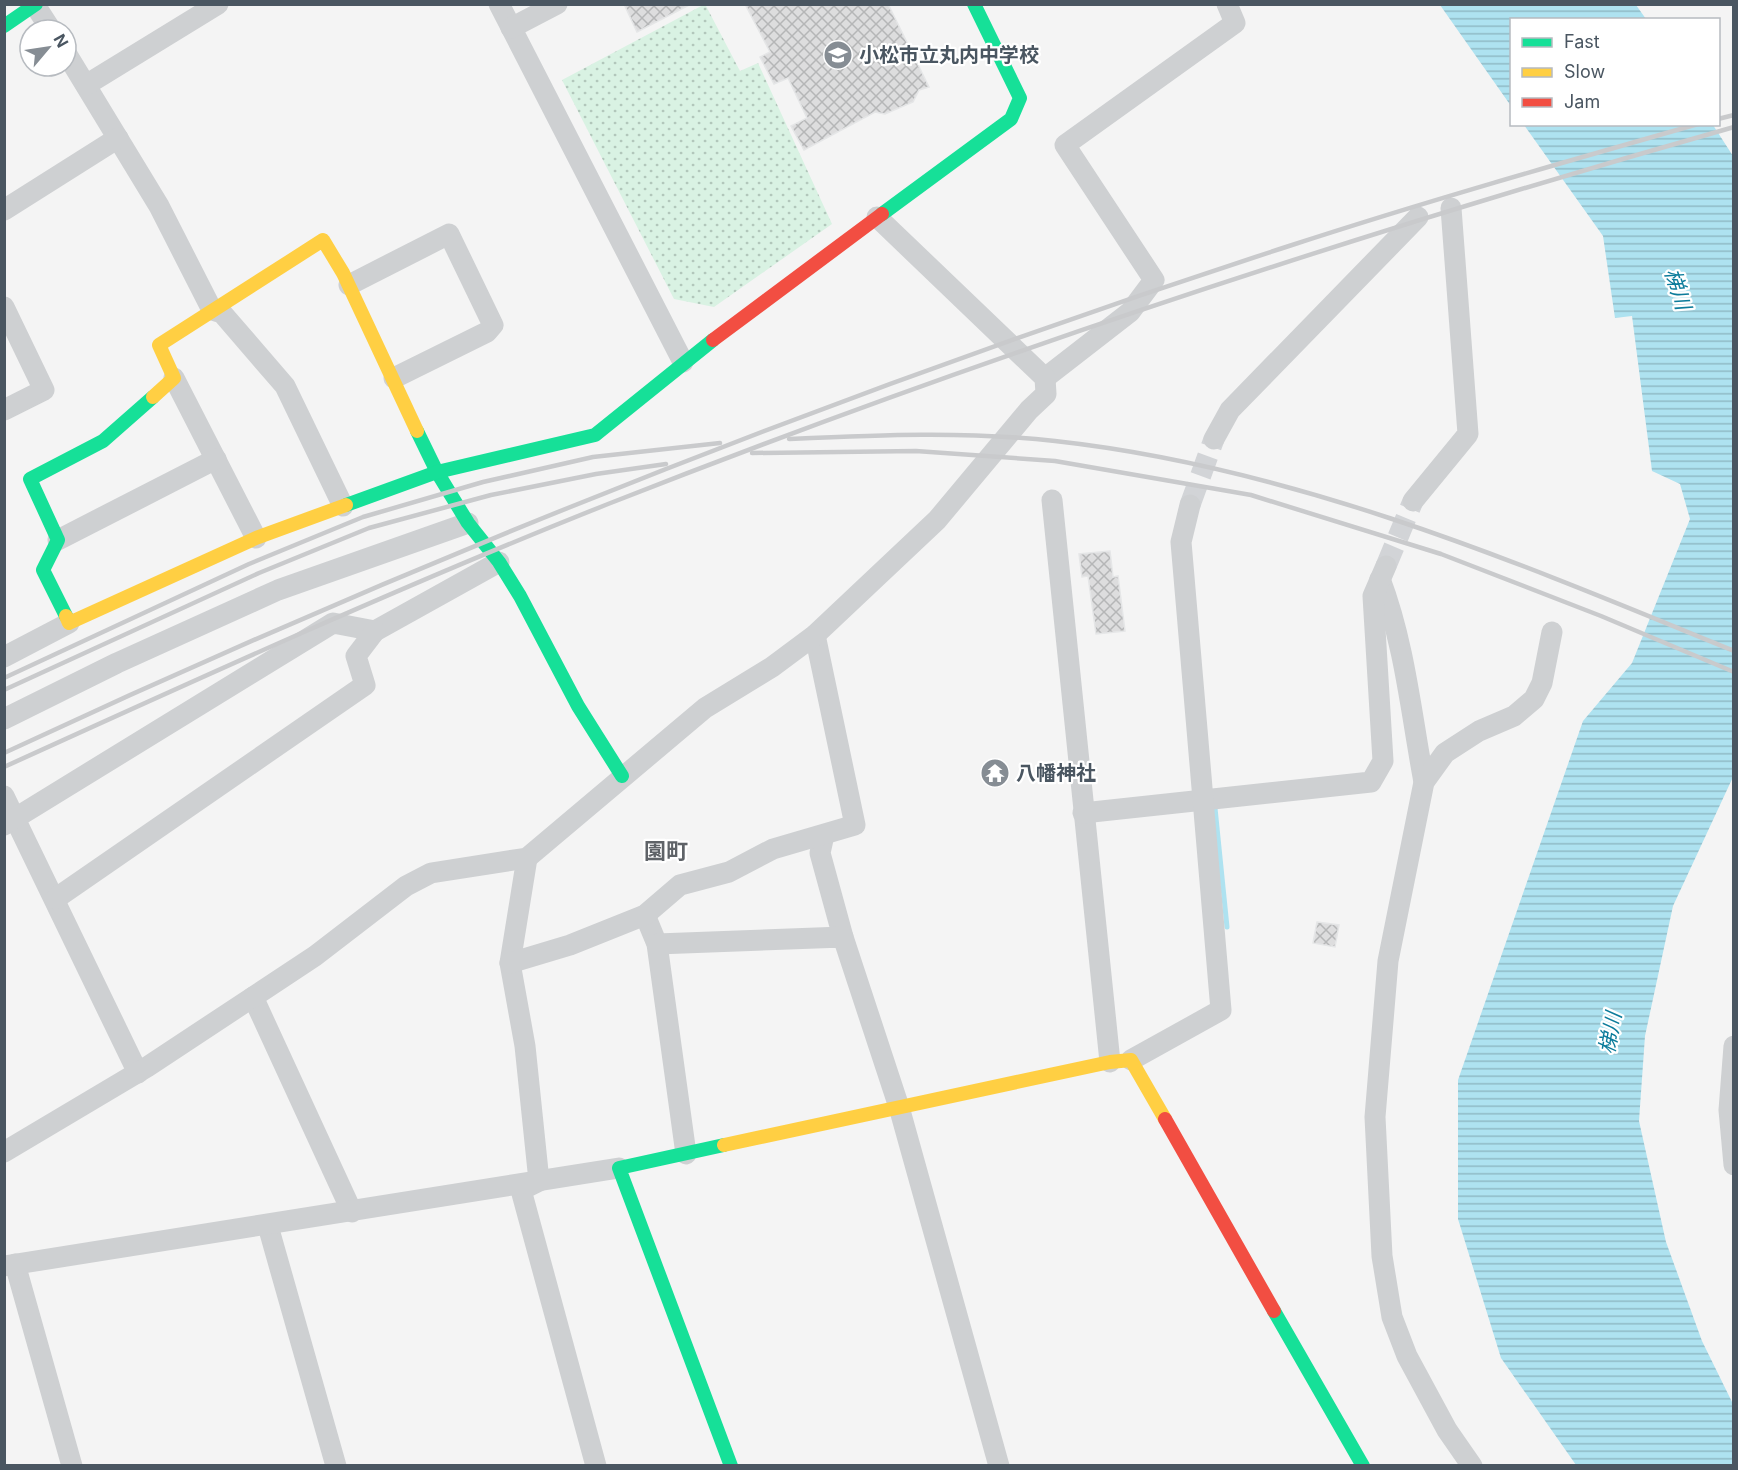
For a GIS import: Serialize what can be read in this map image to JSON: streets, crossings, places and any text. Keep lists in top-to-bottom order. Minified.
{"districts":["園町"],"water":["梯川"],"places":{"school or university":["小松市立丸内中学校"],"temple":["八幡神社"]},"legend":["Fast","Slow","Jam"],"north":"top right"}
